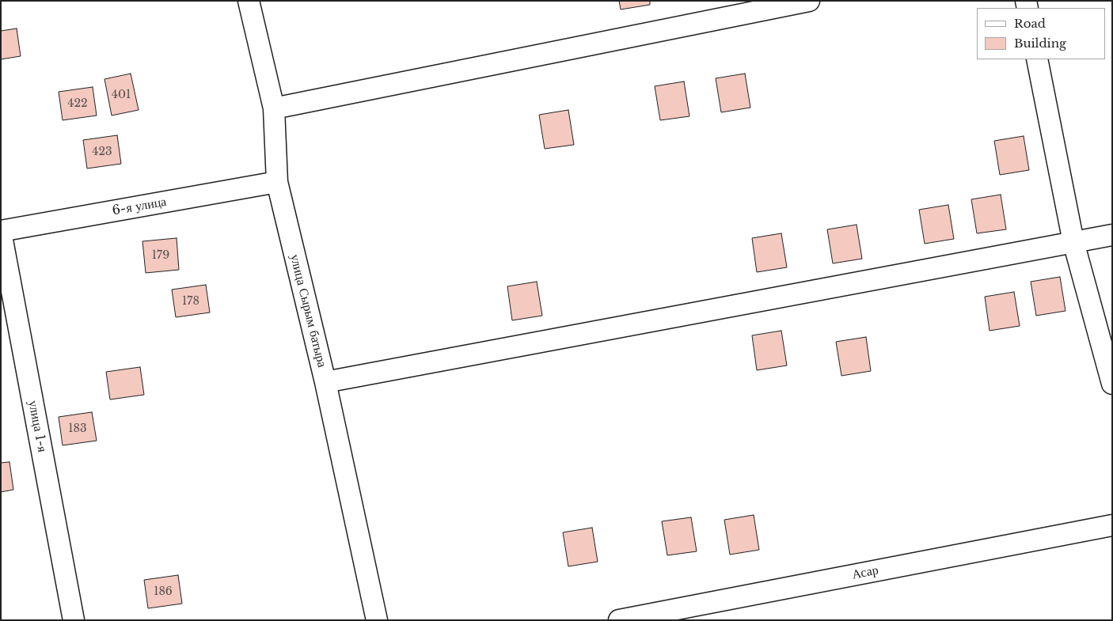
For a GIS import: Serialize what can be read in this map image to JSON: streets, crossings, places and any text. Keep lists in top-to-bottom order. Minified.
{"streets":{"street":["6-я улица","улица Сырым батыра","улица 1-я","Асар"]},"crossings":[["6-я улица","улица Сырым батыра"],["6-я улица","улица 1-я"]],"house_numbers":["401","422","423","179","178","183","186"],"legend":["Road","Building"]}
